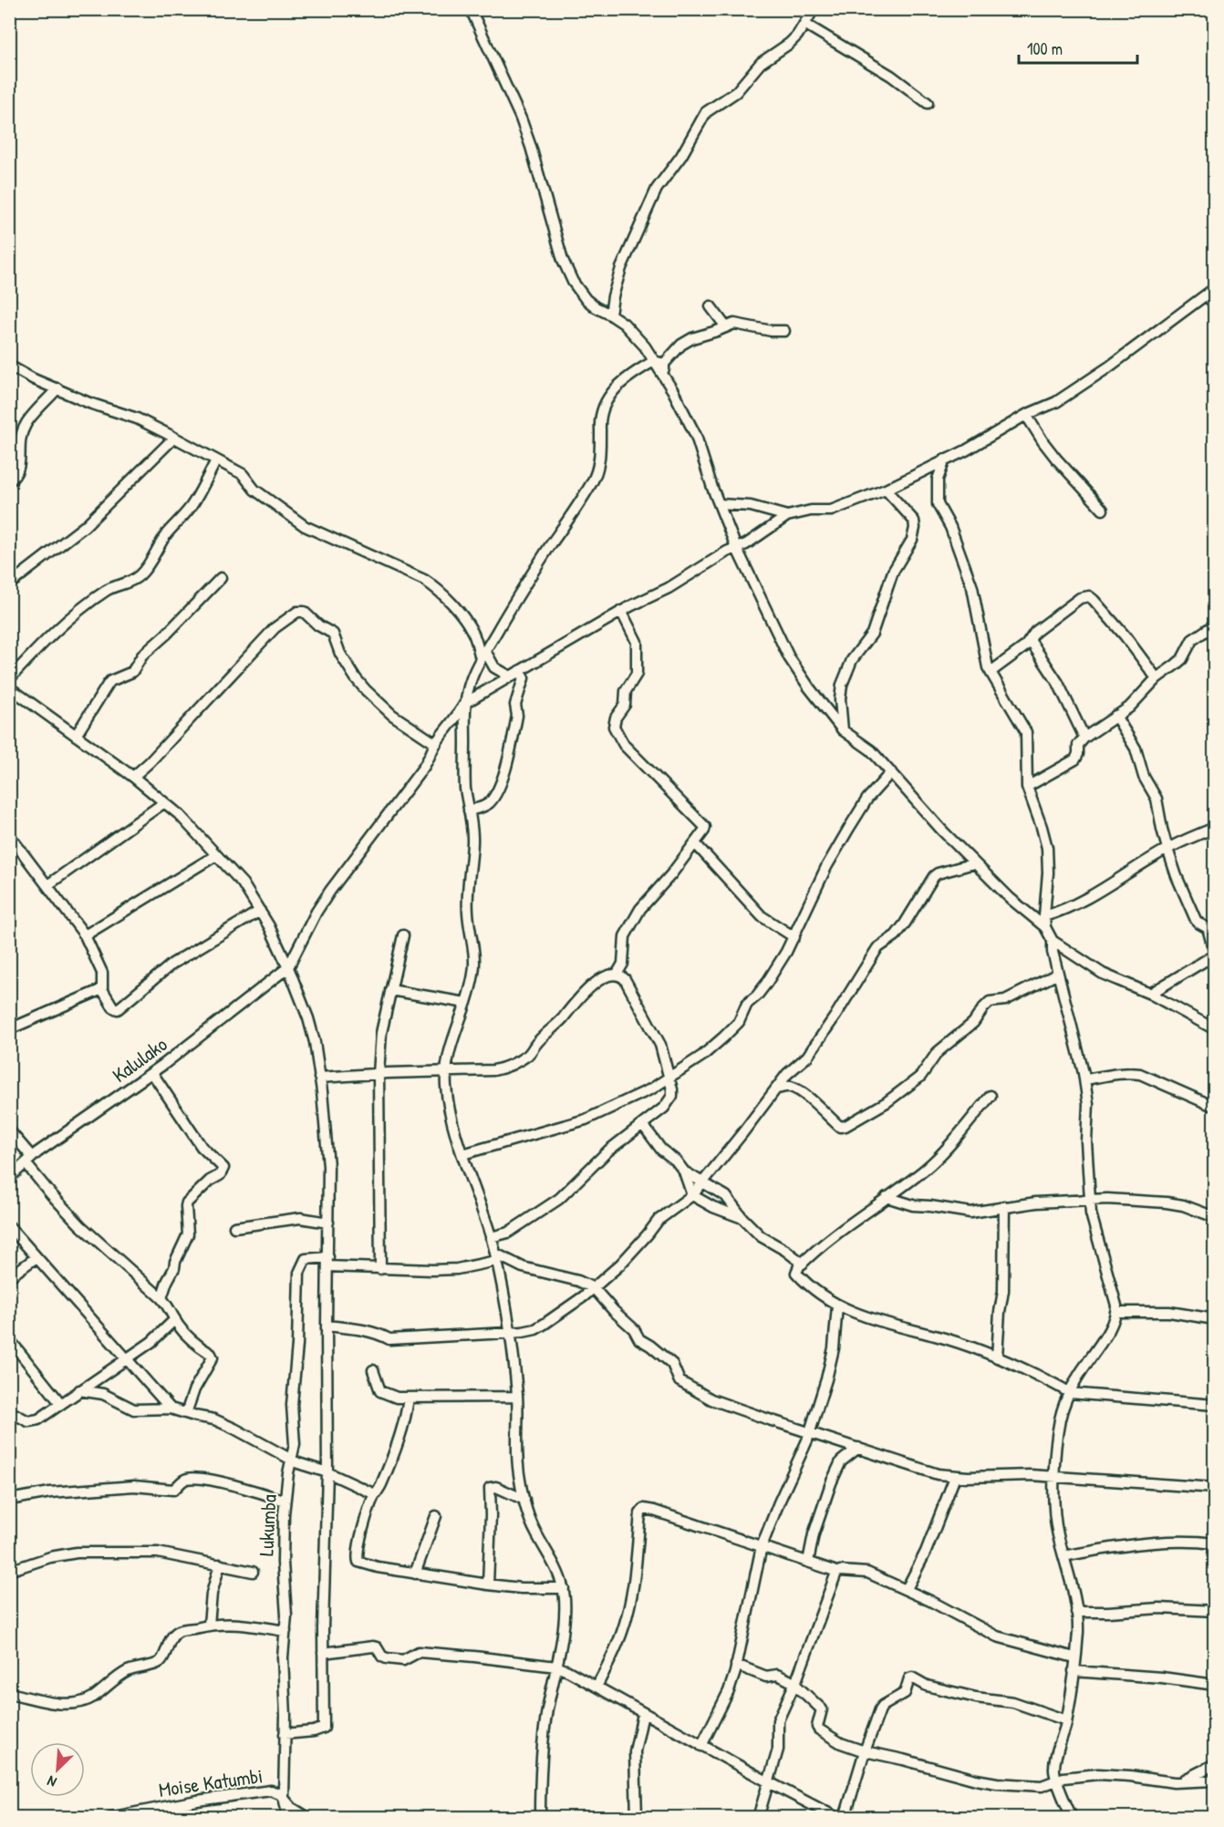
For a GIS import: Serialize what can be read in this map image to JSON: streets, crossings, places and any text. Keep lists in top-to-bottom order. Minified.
{"streets":{"street":["Kalulako","Lukumba","Moise Katumbi"]},"crossings":[["Lukumba","Moise Katumbi"]],"scale_bar":"100 m","north":"bottom left"}
